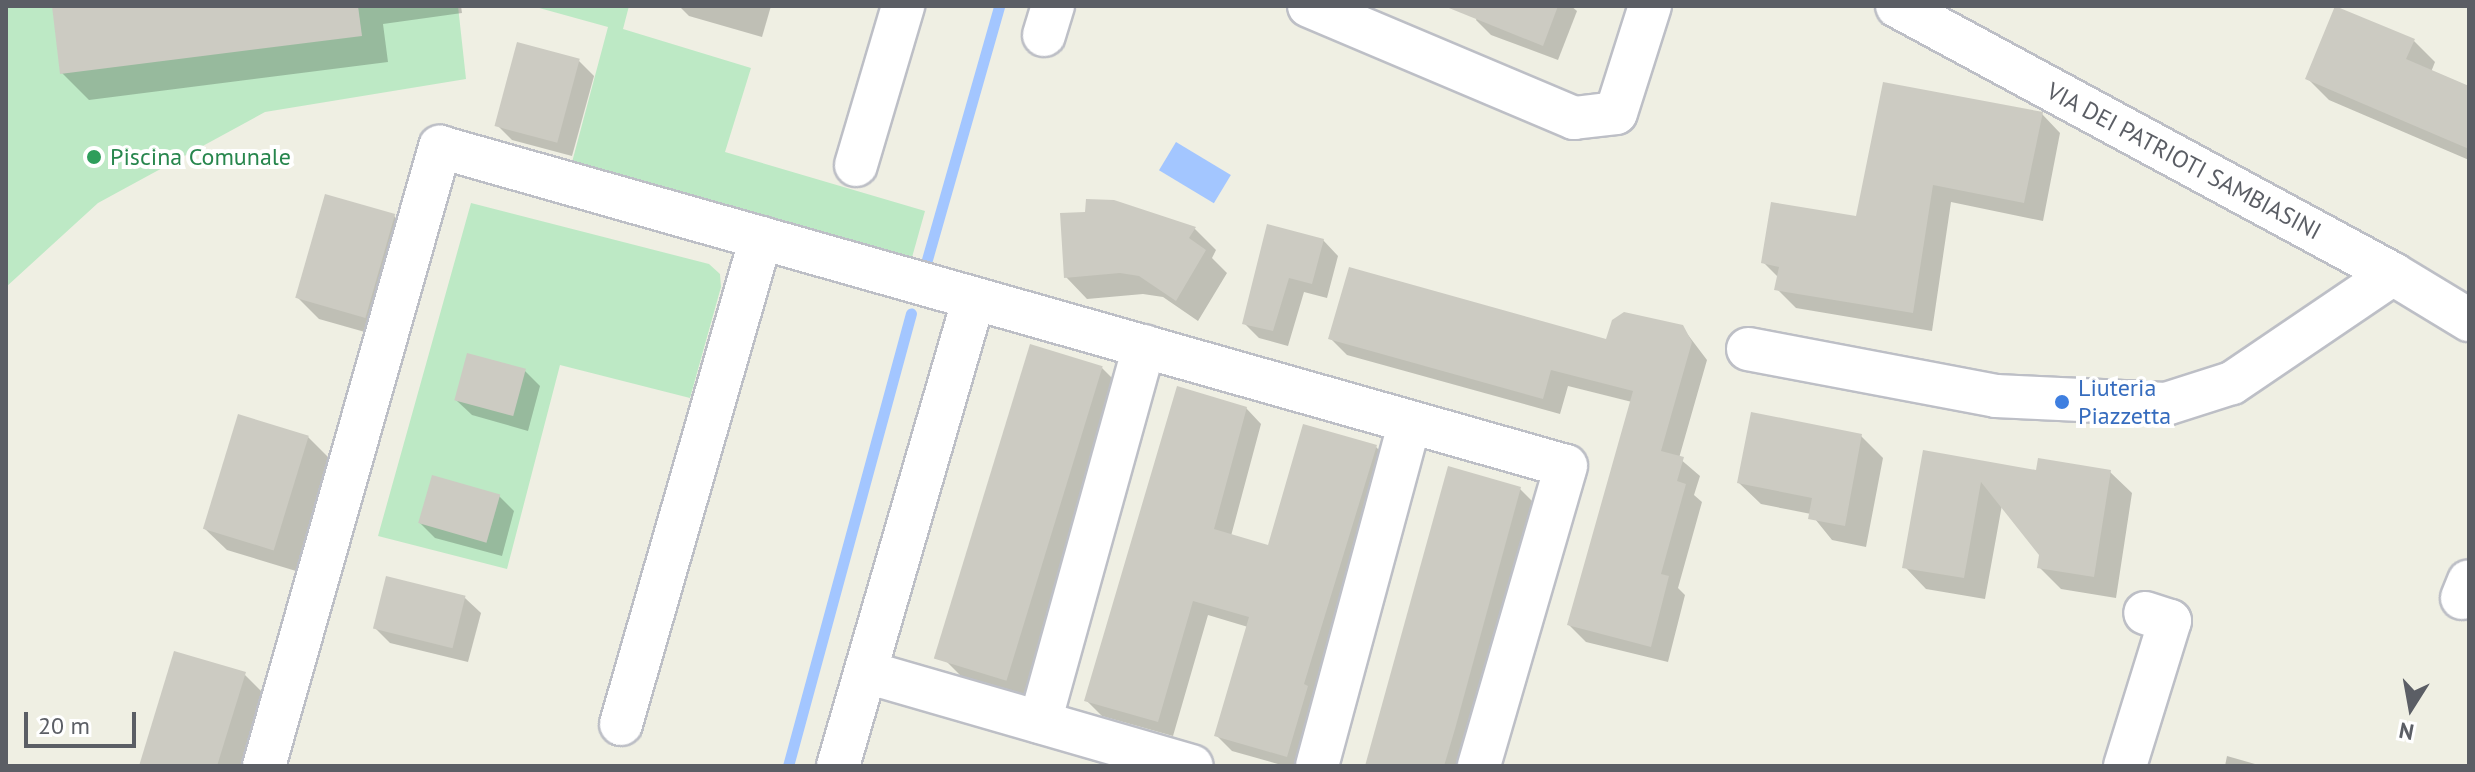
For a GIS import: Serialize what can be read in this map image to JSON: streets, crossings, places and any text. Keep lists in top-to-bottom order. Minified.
{"streets":{"street":["VIA DEI PATRIOTI SAMBIASINI"]},"places":["Piscina Comunale","Liuteria Piazzetta"],"scale_bar":"20 m","north":"bottom"}
